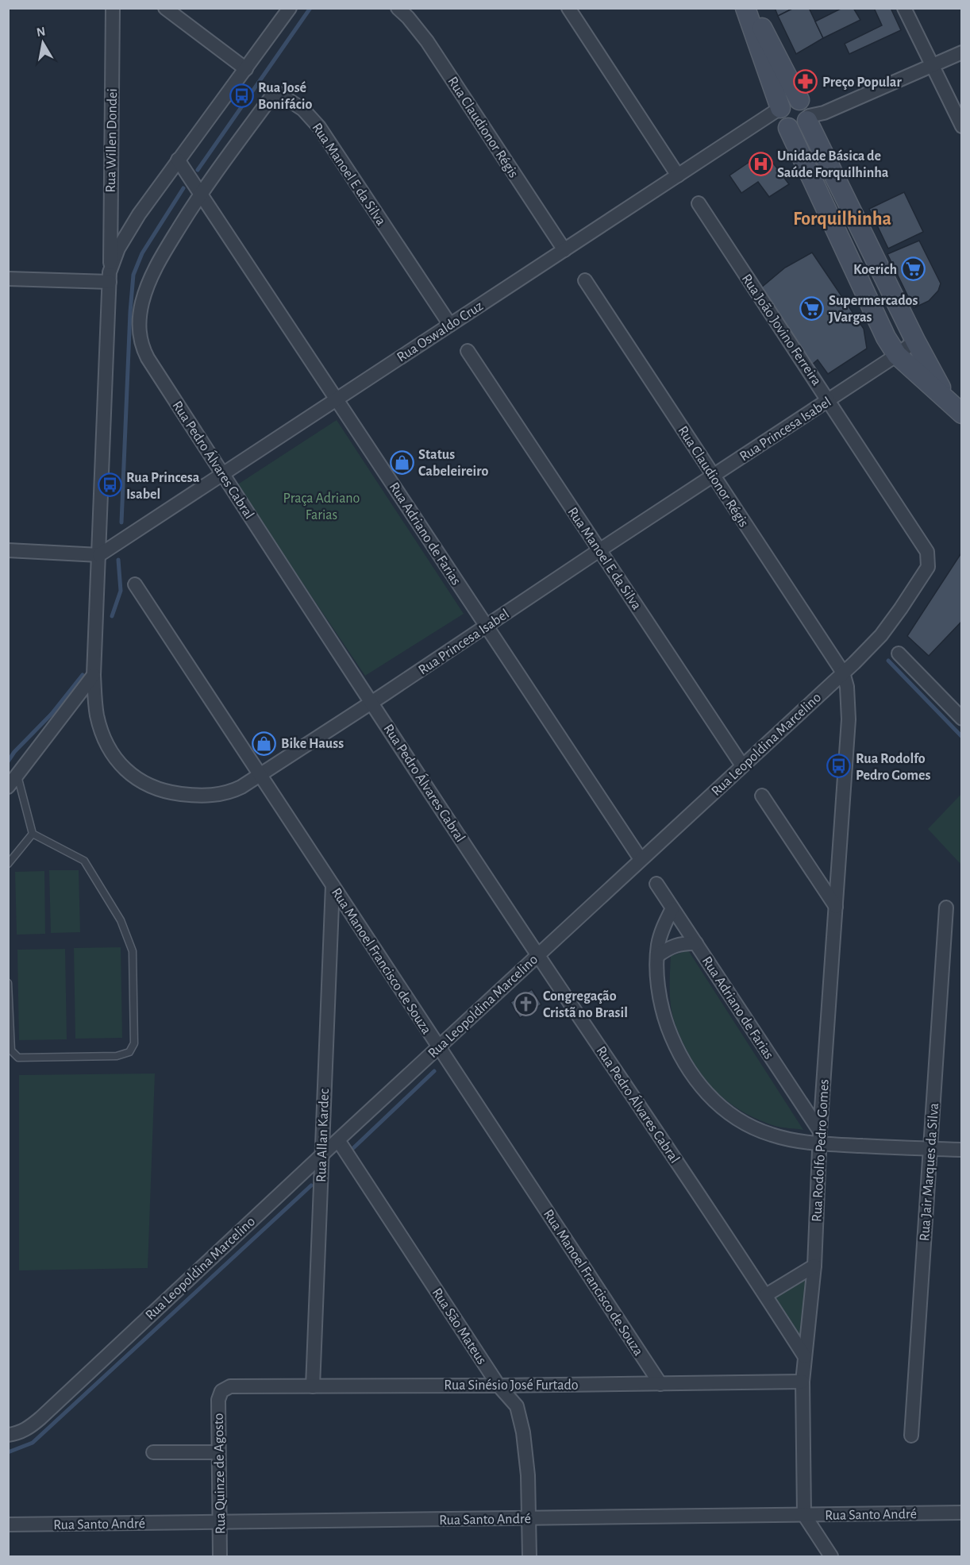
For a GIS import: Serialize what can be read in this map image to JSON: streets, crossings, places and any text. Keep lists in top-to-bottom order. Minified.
{"streets":{"street":["Rua Claudionor Régis","Rua Willen Dondei","Rua Manoel E da Silva","Rua João Jovino Ferreira","Rua Oswaldo Cruz","Rua Princesa Isabel","Rua Pedro Álvares Cabral","Rua Adriano de Farias","Rua Leopoldina Marcelino","Rua Manoel Francisco de Souza","Rua Allan Kardec","Rua Rodolfo Pedro Gomes","Rua Jair Marques da Silva","Rua São Mateus","Rua Sinésio José Furtado","Rua Quinze de Agosto","Rua Santo André"]},"crossings":[["Rua Claudionor Régis","Rua Oswaldo Cruz"],["Rua Claudionor Régis","Rua Princesa Isabel"],["Rua Claudionor Régis","Rua Leopoldina Marcelino"],["Rua Claudionor Régis","Rua Rodolfo Pedro Gomes"],["Rua Willen Dondei","Rua Princesa Isabel"],["Rua Manoel E da Silva","Rua Oswaldo Cruz"],["Rua Manoel E da Silva","Rua Princesa Isabel"],["Rua Manoel E da Silva","Rua Pedro Álvares Cabral"],["Rua Manoel E da Silva","Rua Adriano de Farias"],["Rua Manoel E da Silva","Rua Leopoldina Marcelino"],["Rua João Jovino Ferreira","Rua Princesa Isabel"],["Rua João Jovino Ferreira","Rua Leopoldina Marcelino"],["Rua Oswaldo Cruz","Rua Princesa Isabel"],["Rua Oswaldo Cruz","Rua Pedro Álvares Cabral"],["Rua Oswaldo Cruz","Rua Adriano de Farias"],["Rua Princesa Isabel","Rua Pedro Álvares Cabral"],["Rua Princesa Isabel","Rua Adriano de Farias"],["Rua Princesa Isabel","Rua Manoel Francisco de Souza"],["Rua Pedro Álvares Cabral","Rua Adriano de Farias"],["Rua Pedro Álvares Cabral","Rua Leopoldina Marcelino"],["Rua Pedro Álvares Cabral","Rua Rodolfo Pedro Gomes"],["Rua Adriano de Farias","Rua Leopoldina Marcelino"],["Rua Adriano de Farias","Rua Rodolfo Pedro Gomes"],["Rua Leopoldina Marcelino","Rua Manoel Francisco de Souza"],["Rua Leopoldina Marcelino","Rua Allan Kardec"],["Rua Leopoldina Marcelino","Rua Rodolfo Pedro Gomes"],["Rua Leopoldina Marcelino","Rua São Mateus"],["Rua Manoel Francisco de Souza","Rua Allan Kardec"],["Rua Manoel Francisco de Souza","Rua Sinésio José Furtado"],["Rua Allan Kardec","Rua Sinésio José Furtado"],["Rua Rodolfo Pedro Gomes","Rua Sinésio José Furtado"],["Rua Rodolfo Pedro Gomes","Rua Santo André"],["Rua São Mateus","Rua Sinésio José Furtado"],["Rua São Mateus","Rua Santo André"],["Rua Sinésio José Furtado","Rua Quinze de Agosto"],["Rua Quinze de Agosto","Rua Santo André"]],"districts":["Forquilhinha"],"parks":["Praça Adriano Farias"],"places":{"pharmacy":["Preço Popular"],"bus stop":["Rua José Bonifácio","Rua Princesa Isabel","Rua Rodolfo Pedro Gomes"],"hospital":["Unidade Básica de Saúde Forquilhinha"],"supermarket":["Koerich","Supermercados JVargas"],"shop":["Status Cabeleireiro","Bike Hauss"],"church":["Congregação Cristã no Brasil"]},"north":"top"}
